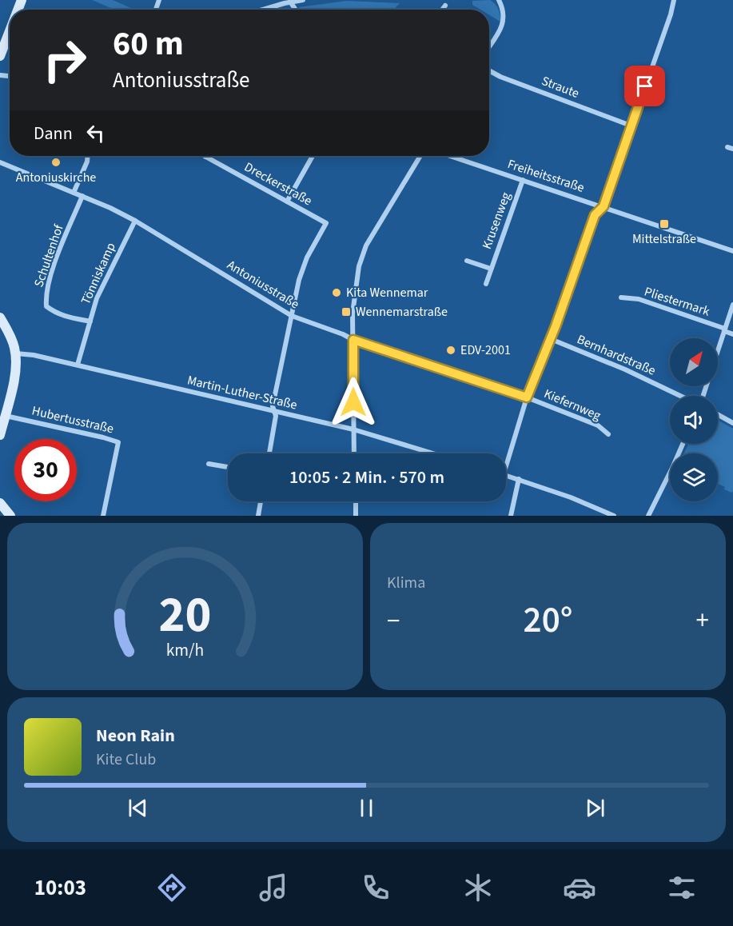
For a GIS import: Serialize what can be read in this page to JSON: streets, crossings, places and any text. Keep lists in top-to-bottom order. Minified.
{"streets":{"street":["Straute","Freiheitsstraße","Dreckerstraße","Krusenweg","Schultenhof","Tönniskamp","Antoniusstraße","Pliestermark","Bernhardstraße","Martin-Luther-Straße","Kiefernweg","Hubertusstraße"]},"crossings":[["Freiheitsstraße","Krusenweg"],["Dreckerstraße","Antoniusstraße"],["Schultenhof","Tönniskamp"],["Schultenhof","Antoniusstraße"],["Tönniskamp","Antoniusstraße"],["Tönniskamp","Martin-Luther-Straße"],["Antoniusstraße","Kiefernweg"]],"places":{"other":["Antoniuskirche","Kita Wennemar","EDV-2001"],"transit":["Mittelstraße","Wennemarstraße"]},"north":"top right","page":{"turn":["60 m","Antoniusstraße"],"then":"Dann","limit":"30","trip":"10:05 · 2 Min. · 570 m","tile":"Klima","heat":["−","20°","+"],"song":["Neon Rain","Kite Club"],"tabs":"10:03","gauge":["20","km/h"]}}
